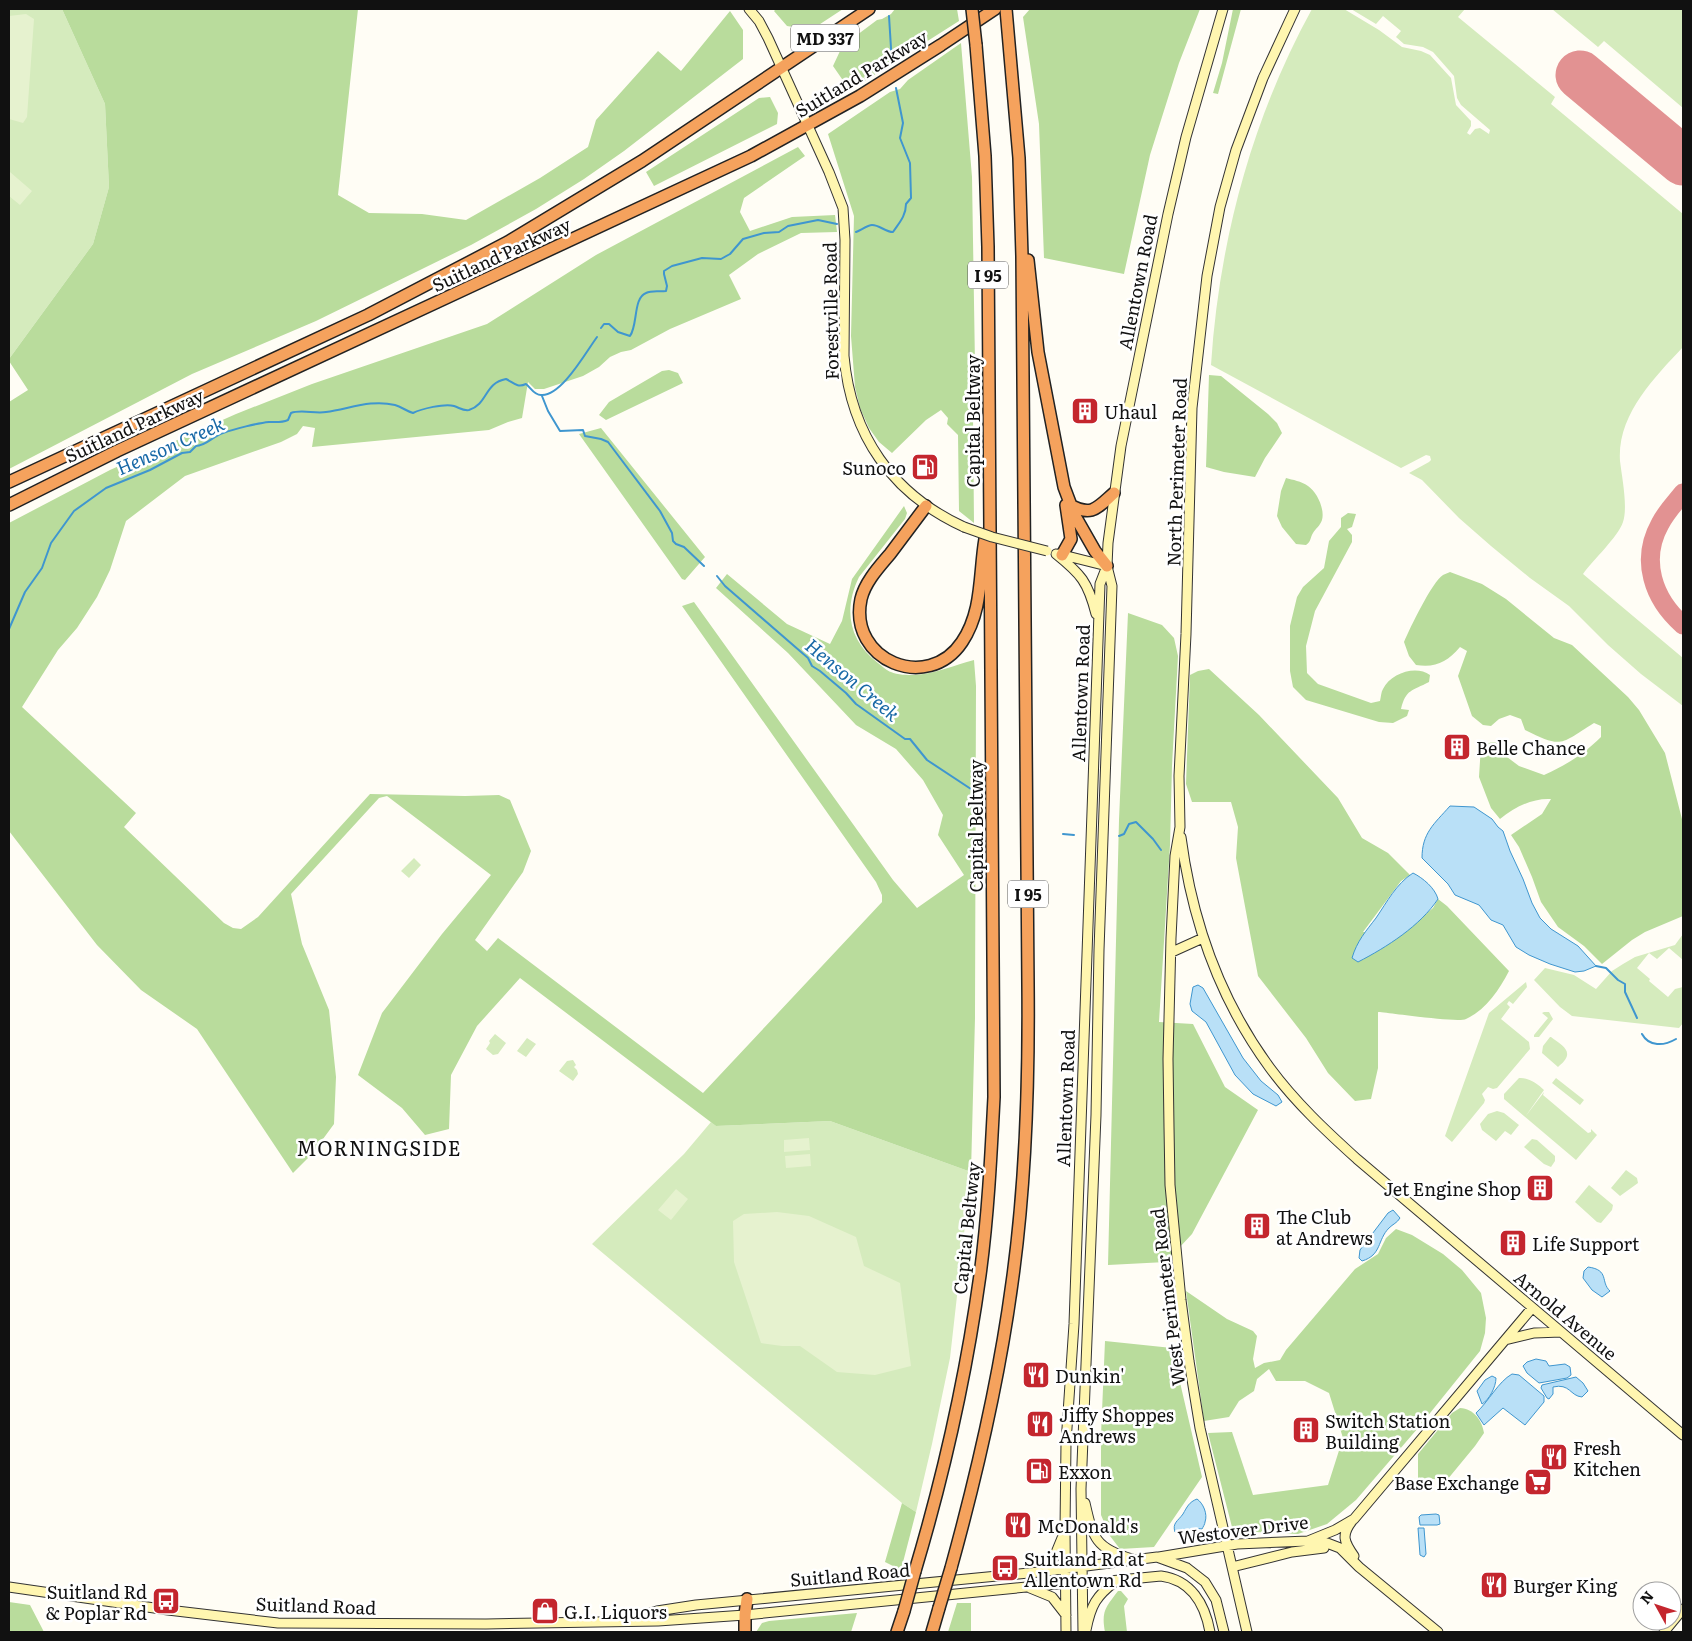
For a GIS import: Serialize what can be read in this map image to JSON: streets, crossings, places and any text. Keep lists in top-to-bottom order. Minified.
{"streets":{"highway":["MD 337","Suitland Parkway","I 95","Capital Beltway"],"main road":["Allentown Road","Forestville Road","North Perimeter Road","West Perimeter Road","Arnold Avenue","Westover Drive","Suitland Road"]},"crossings":[["MD 337","Allentown Road"],["MD 337","Forestville Road"],["Suitland Parkway","Forestville Road"],["Allentown Road","Forestville Road"],["Allentown Road","Suitland Road"],["North Perimeter Road","West Perimeter Road"],["North Perimeter Road","Arnold Avenue"],["West Perimeter Road","Westover Drive"],["Arnold Avenue","Westover Drive"],["Westover Drive","Suitland Road"]],"districts":["MORNINGSIDE"],"water":["Henson Creek"],"places":{"building":["Uhaul","Belle Chance","Jet Engine Shop","The Club at Andrews","Life Support","Switch Station Building"],"fuel station":["Sunoco","Exxon"],"restaurant":["Dunkin'","Jiffy Shoppes Andrews","Fresh Kitchen","McDonald's","Burger King"],"supermarket":["Base Exchange"],"bus stop":["Suitland Rd at Allentown Rd","Suitland Rd & Poplar Rd"],"shop":["G.I. Liquors"]},"north":"top left"}
